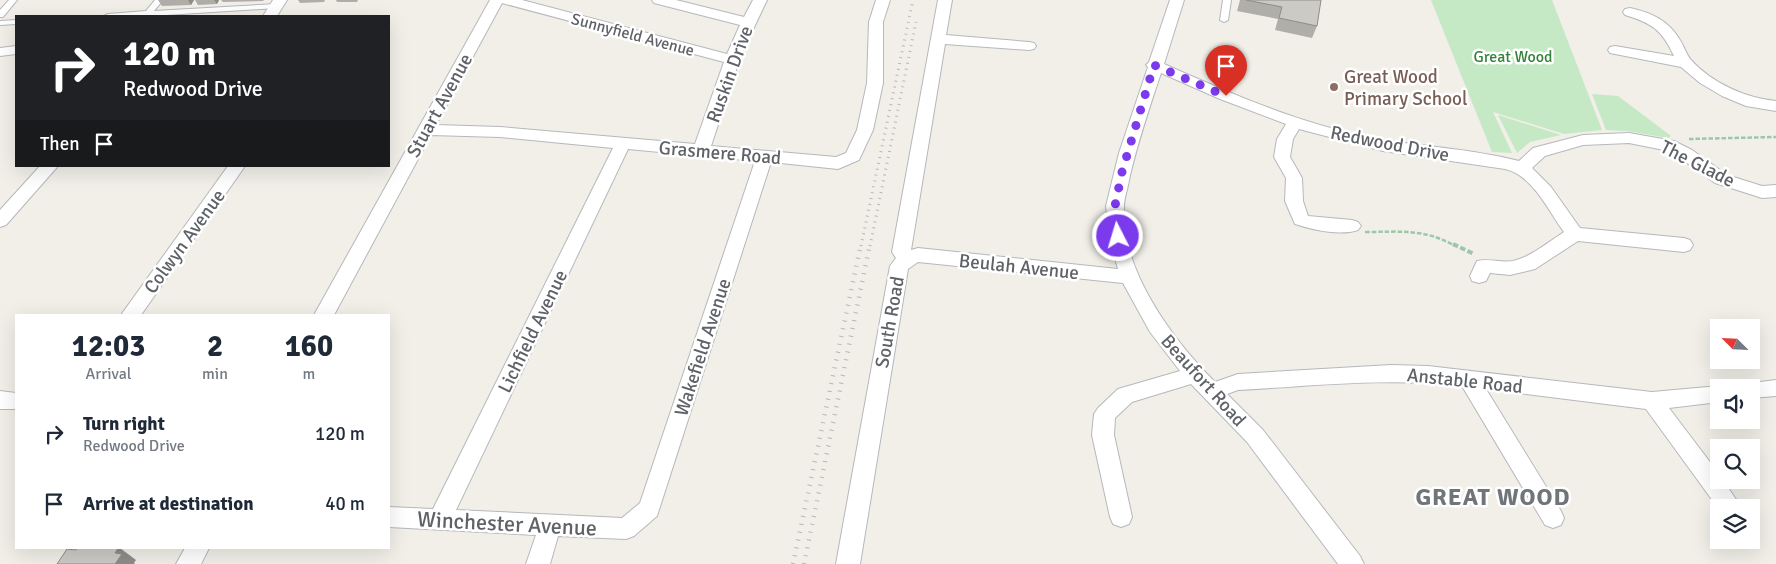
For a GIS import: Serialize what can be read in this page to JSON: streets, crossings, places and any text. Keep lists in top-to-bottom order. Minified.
{"streets":{"street":["Sunnyfield Avenue","Ruskin Drive","Stuart Avenue","Redwood Drive","Grasmere Road","The Glade","Colwyn Avenue","Beulah Avenue","South Road","Lichfield Avenue","Wakefield Avenue","Beaufort Road","Anstable Road","Winchester Avenue"]},"crossings":[["Sunnyfield Avenue","Ruskin Drive"],["Ruskin Drive","Grasmere Road"],["Stuart Avenue","Grasmere Road"],["Redwood Drive","The Glade"],["Redwood Drive","Beaufort Road"],["Grasmere Road","Lichfield Avenue"],["Grasmere Road","Wakefield Avenue"],["Beulah Avenue","South Road"],["Beulah Avenue","Beaufort Road"],["Lichfield Avenue","Winchester Avenue"],["Wakefield Avenue","Winchester Avenue"],["Beaufort Road","Anstable Road"]],"districts":["GREAT WOOD"],"parks":["Great Wood"],"places":["Great Wood Primary School"],"north":"top left","page":{"turn":["120 m","Redwood Drive"],"then":"Then","eta":["12:03","Arrival","2","min","160","m"],"list":[{"name":"Turn right","note":"Redwood Drive","value":"120 m"},{"name":"Arrive at destination","value":"40 m"}]}}
